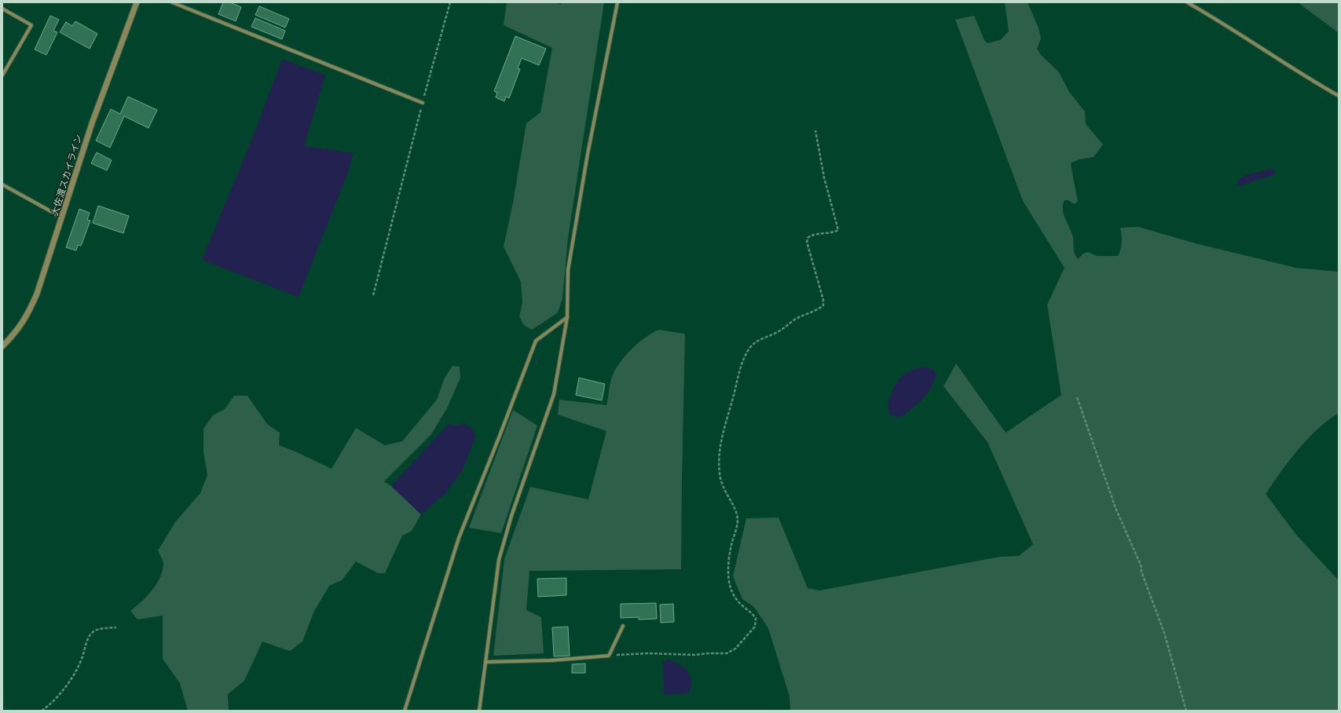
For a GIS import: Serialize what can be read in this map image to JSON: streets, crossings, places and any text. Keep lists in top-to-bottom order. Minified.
{"streets":{"street":["大佐渡スカイライン"]}}
